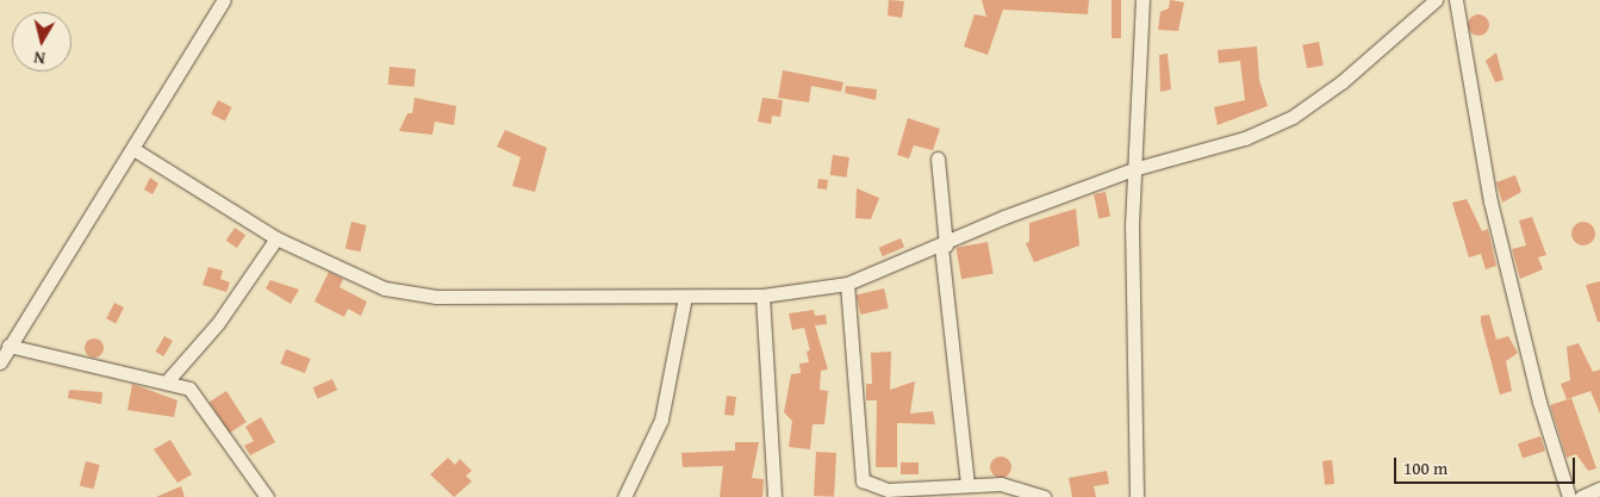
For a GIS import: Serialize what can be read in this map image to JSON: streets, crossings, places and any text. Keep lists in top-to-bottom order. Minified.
{"scale_bar":"100 m","north":"bottom"}
